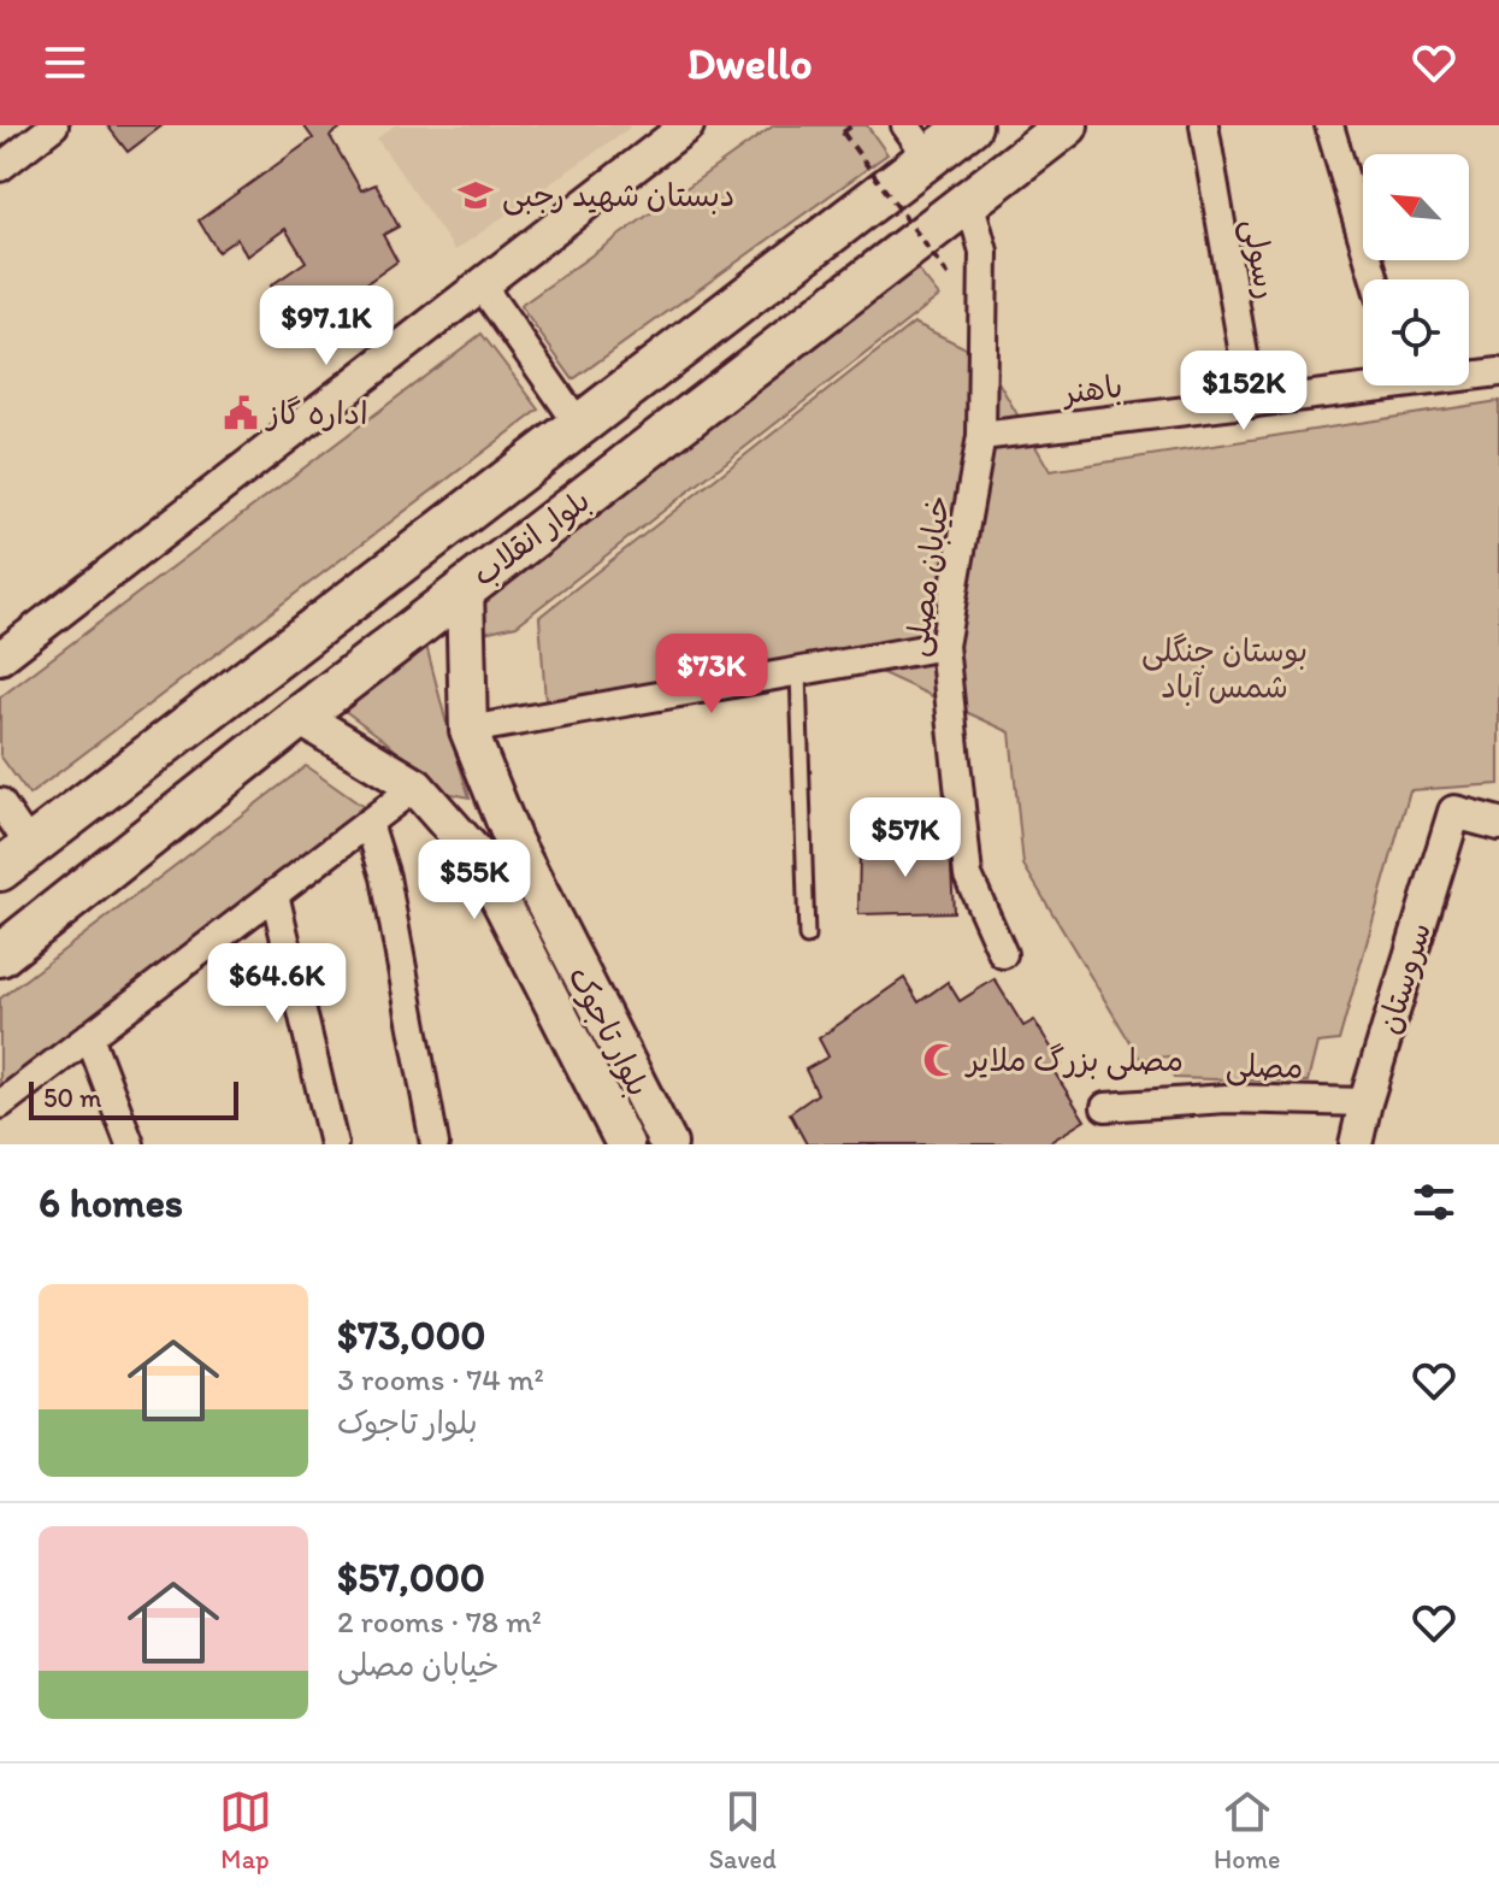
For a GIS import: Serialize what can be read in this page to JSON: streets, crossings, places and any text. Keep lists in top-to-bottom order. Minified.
{"streets":{"main road":["بلوار انقلاب","بلوار تاجوک"],"street":["رسولی","باهنر","خیابان مصلی","سروستان","مصلی"]},"crossings":[["رسولی","باهنر"],["باهنر","خیابان مصلی"],["بلوار انقلاب","خیابان مصلی"],["بلوار انقلاب","بلوار تاجوک"],["سروستان","مصلی"]],"parks":["بوستان جنگلی شمس آباد"],"places":{"school or university":["دبستان شهید رجبی"],"public building":["اداره گاز"],"mosque":["مصلی بزرگ ملایر"]},"scale_bar":"50 m","north":"top left","page":{"header":"Dwello","price":["$97.1K","$152K","$73K","$57K","$55K","$64.6K"],"scale":"50 m","heading":"6 homes","list":[{"name":"$73,000","note":"3 rooms · 74 m² · بلوار تاجوک"},{"name":"$57,000","note":"2 rooms · 78 m² · خیابان مصلی"}],"tabs":["Map","Saved","Home"]}}
